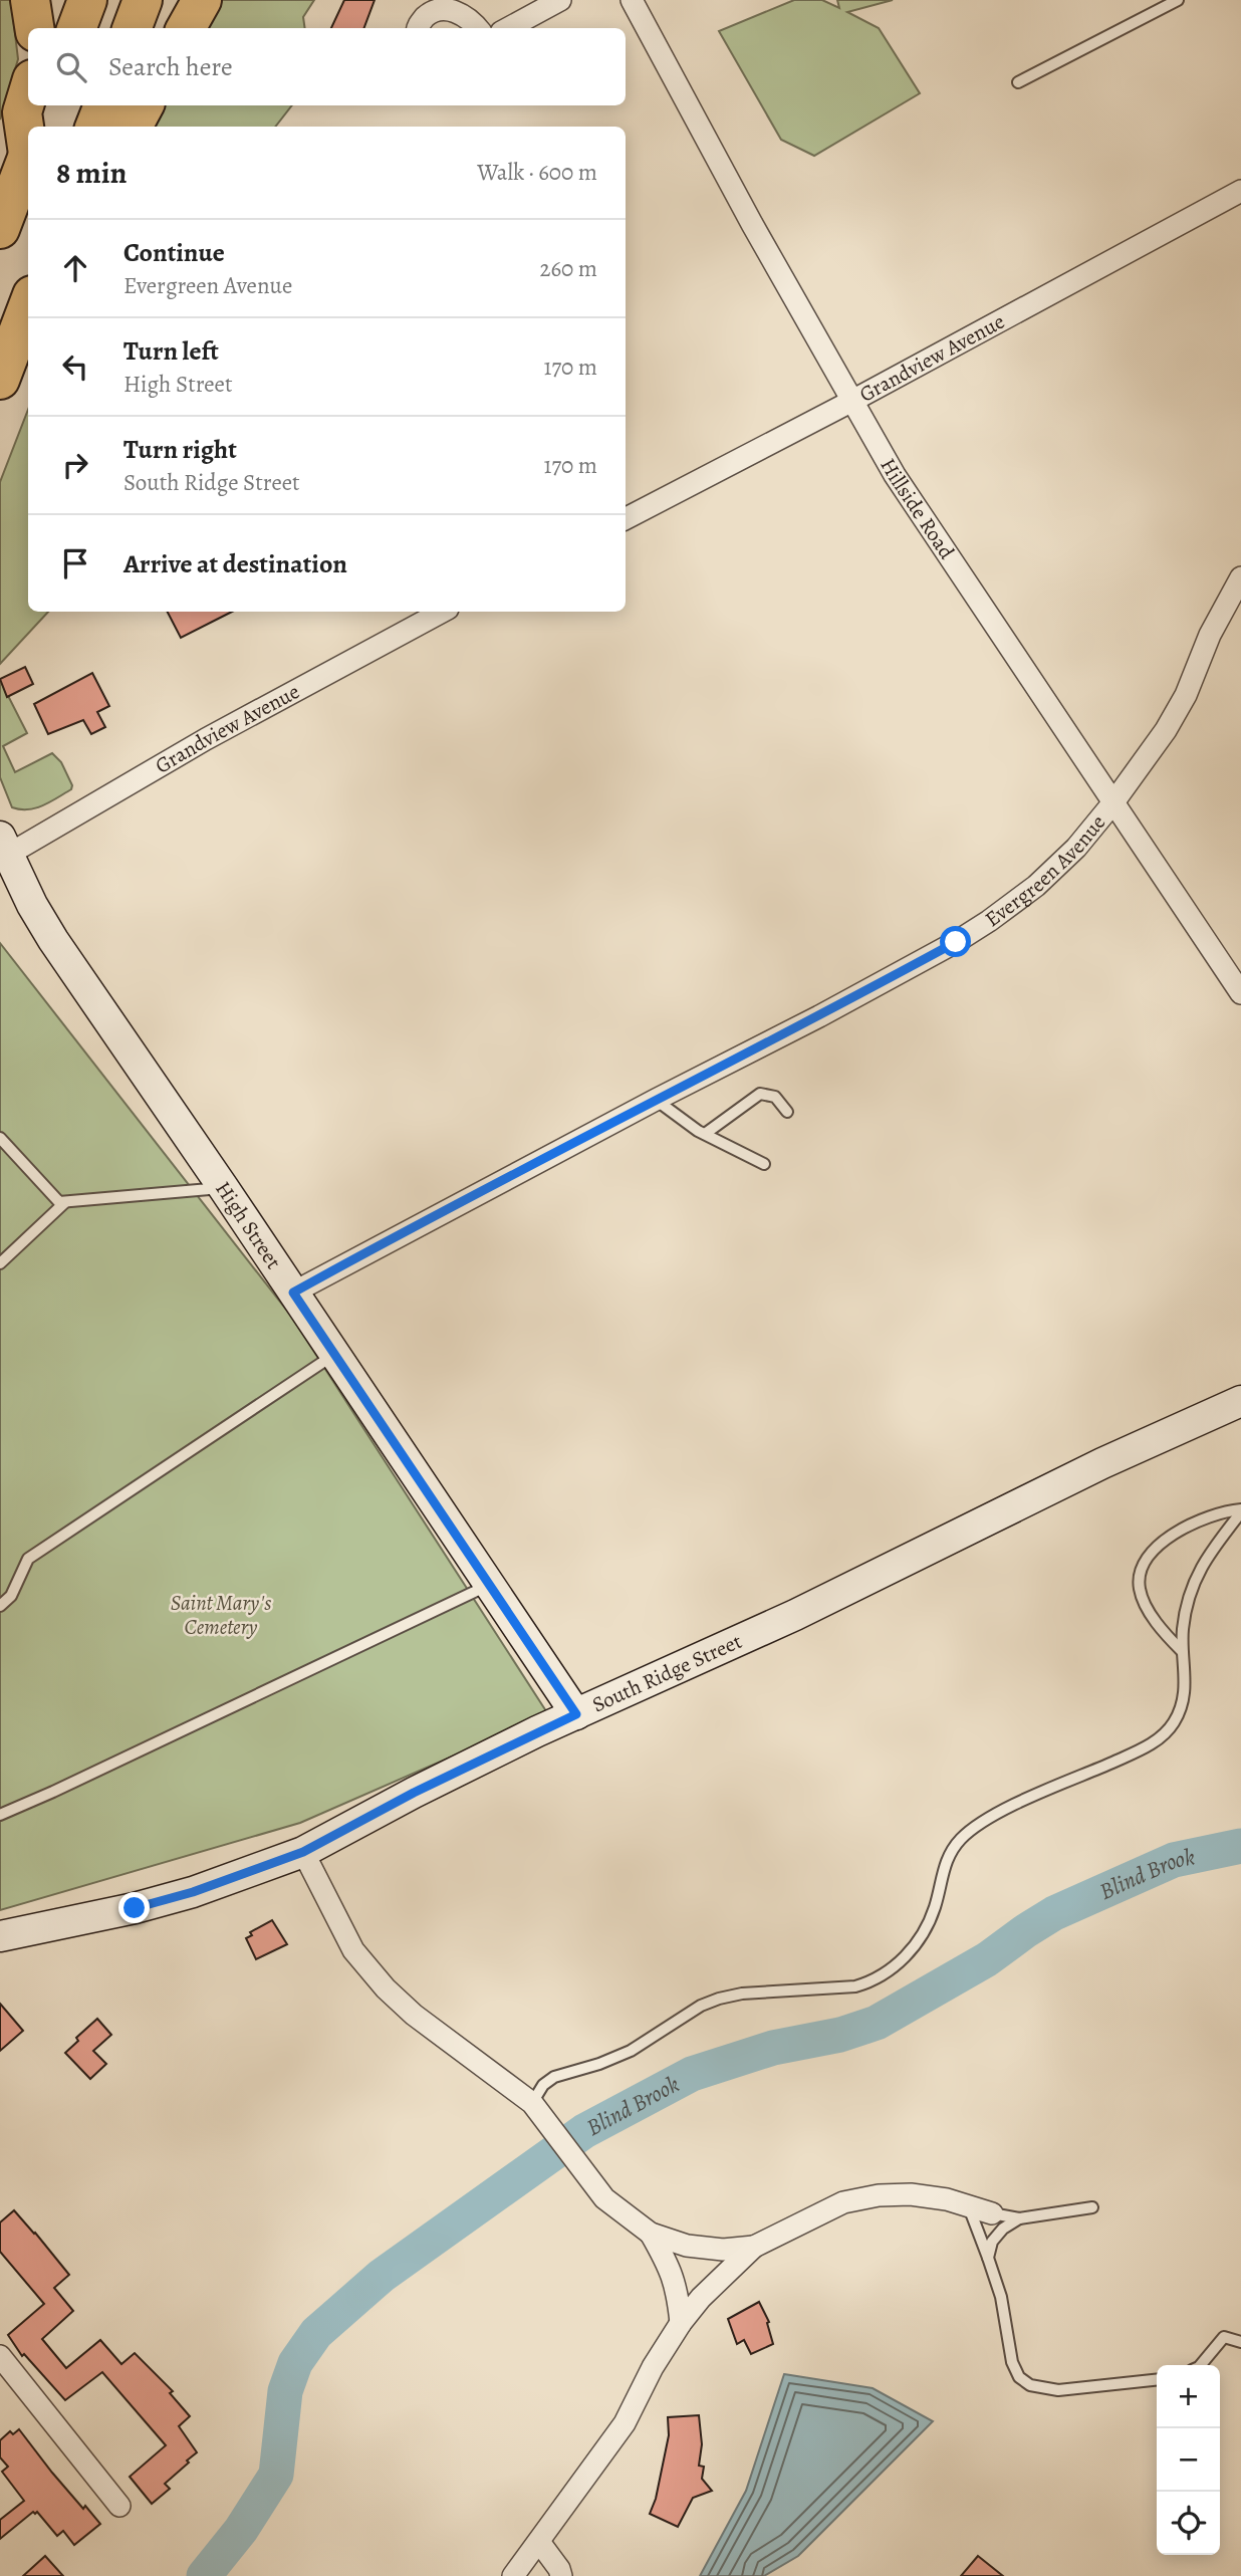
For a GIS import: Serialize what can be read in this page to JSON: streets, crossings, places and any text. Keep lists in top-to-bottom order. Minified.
{"streets":{"street":["Grandview Avenue","Hillside Road","Evergreen Avenue","High Street","South Ridge Street"]},"crossings":[["Grandview Avenue","Hillside Road"],["Grandview Avenue","High Street"],["Hillside Road","Evergreen Avenue"],["Evergreen Avenue","High Street"],["High Street","South Ridge Street"]],"water":["Blind Brook"],"parks":["Saint Mary's Cemetery"],"page":{"search":"Search here","heading":["8 min","Walk · 600 m"],"list":[["Continue","Evergreen Avenue","260 m"],["Turn left","High Street","170 m"],["Turn right","South Ridge Street","170 m"],"Arrive at destination"],"map_buttons":["+","−"]}}
